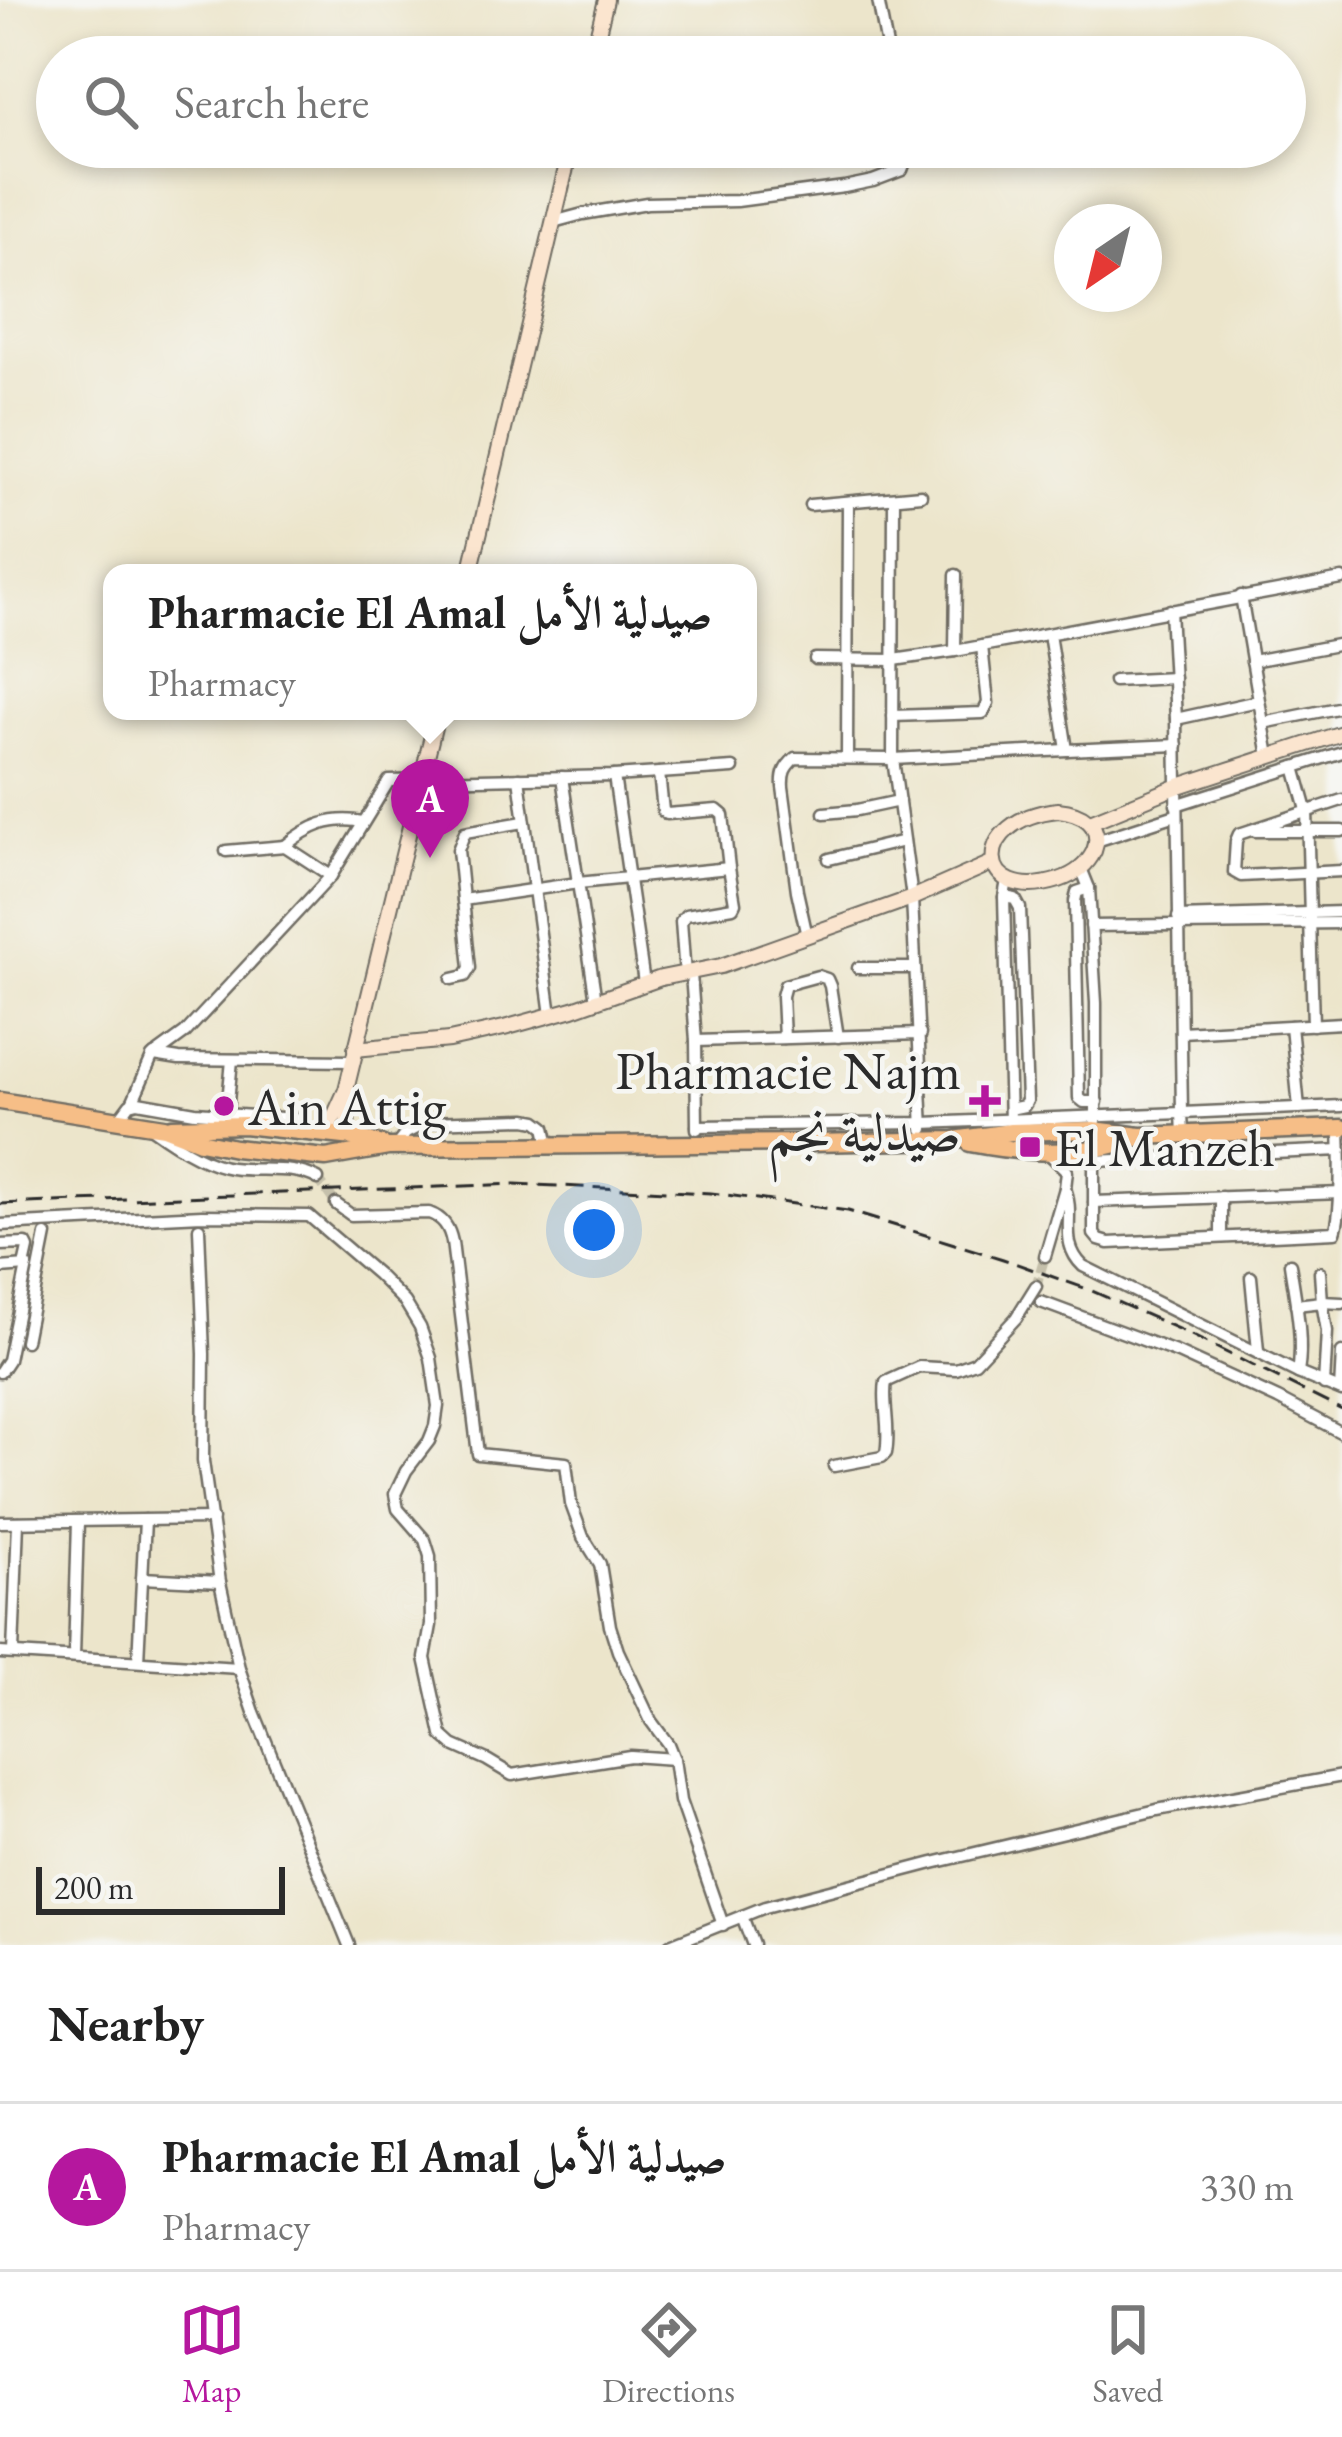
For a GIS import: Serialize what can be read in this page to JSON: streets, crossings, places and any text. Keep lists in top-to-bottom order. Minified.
{"places":{"health":["Pharmacie Najm صيدلية نجم"],"other":["Ain Attig"],"transit":["El Manzeh"]},"scale_bar":"200 m","north":"bottom left","page":{"search":"Search here","popup":["Pharmacie El Amal صيدلية الأمل","Pharmacy"],"pins":"A","scale":"200 m","heading":"Nearby","list":[{"mark":"A","name":"Pharmacie El Amal صيدلية الأمل","note":"Pharmacy","value":"330 m"}],"nav":["Map","Directions","Saved"]}}
